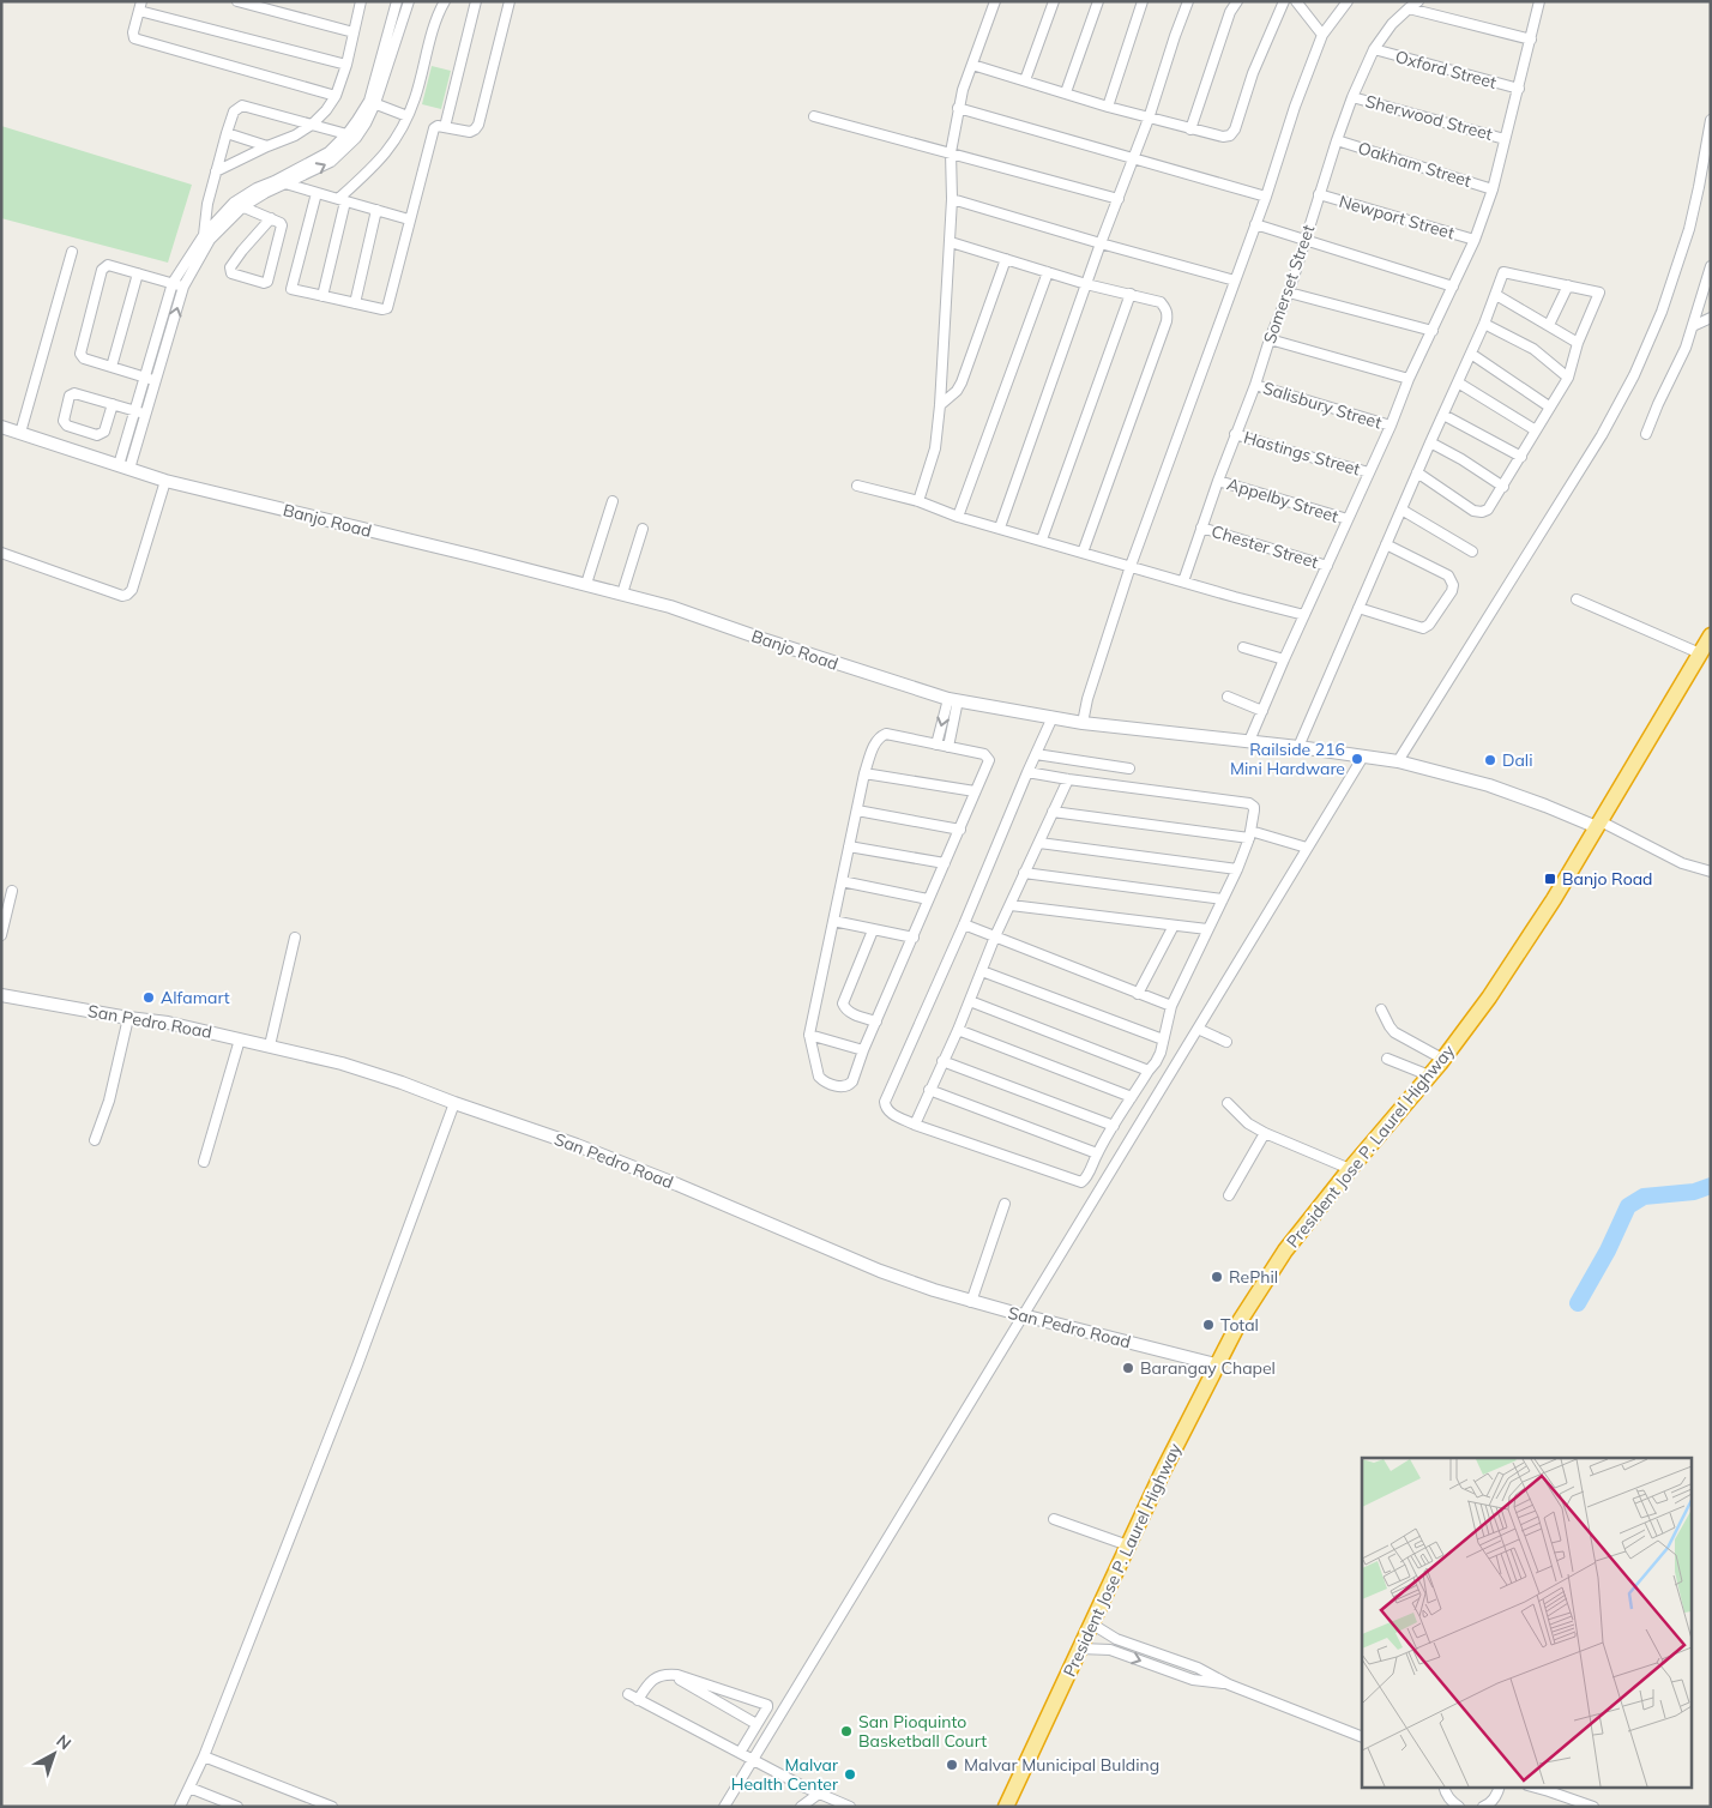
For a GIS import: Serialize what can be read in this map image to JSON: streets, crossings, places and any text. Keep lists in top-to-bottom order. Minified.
{"streets":{"highway":["President Jose P. Laurel Highway"],"street":["Oxford Street","Sherwood Street","Oakham Street","Newport Street","Somerset Street","Salisbury Street","Hastings Street","Appelby Street","Banjo Road","Chester Street","San Pedro Road"]},"crossings":[["Oxford Street","Somerset Street"],["Sherwood Street","Somerset Street"],["Oakham Street","Somerset Street"],["Newport Street","Somerset Street"],["Somerset Street","Salisbury Street"],["Somerset Street","Hastings Street"],["Somerset Street","Appelby Street"],["Somerset Street","Chester Street"],["Banjo Road","President Jose P. Laurel Highway"],["San Pedro Road","President Jose P. Laurel Highway"]],"places":{"other":["Railside 216 Mini Hardware","Dali","Alfamart","RePhil","Total","Barangay Chapel","San Pioquinto Basketball Court","Malvar Municipal Bulding","Malvar Health Center"],"transit":["Banjo Road"]},"north":"top right"}
